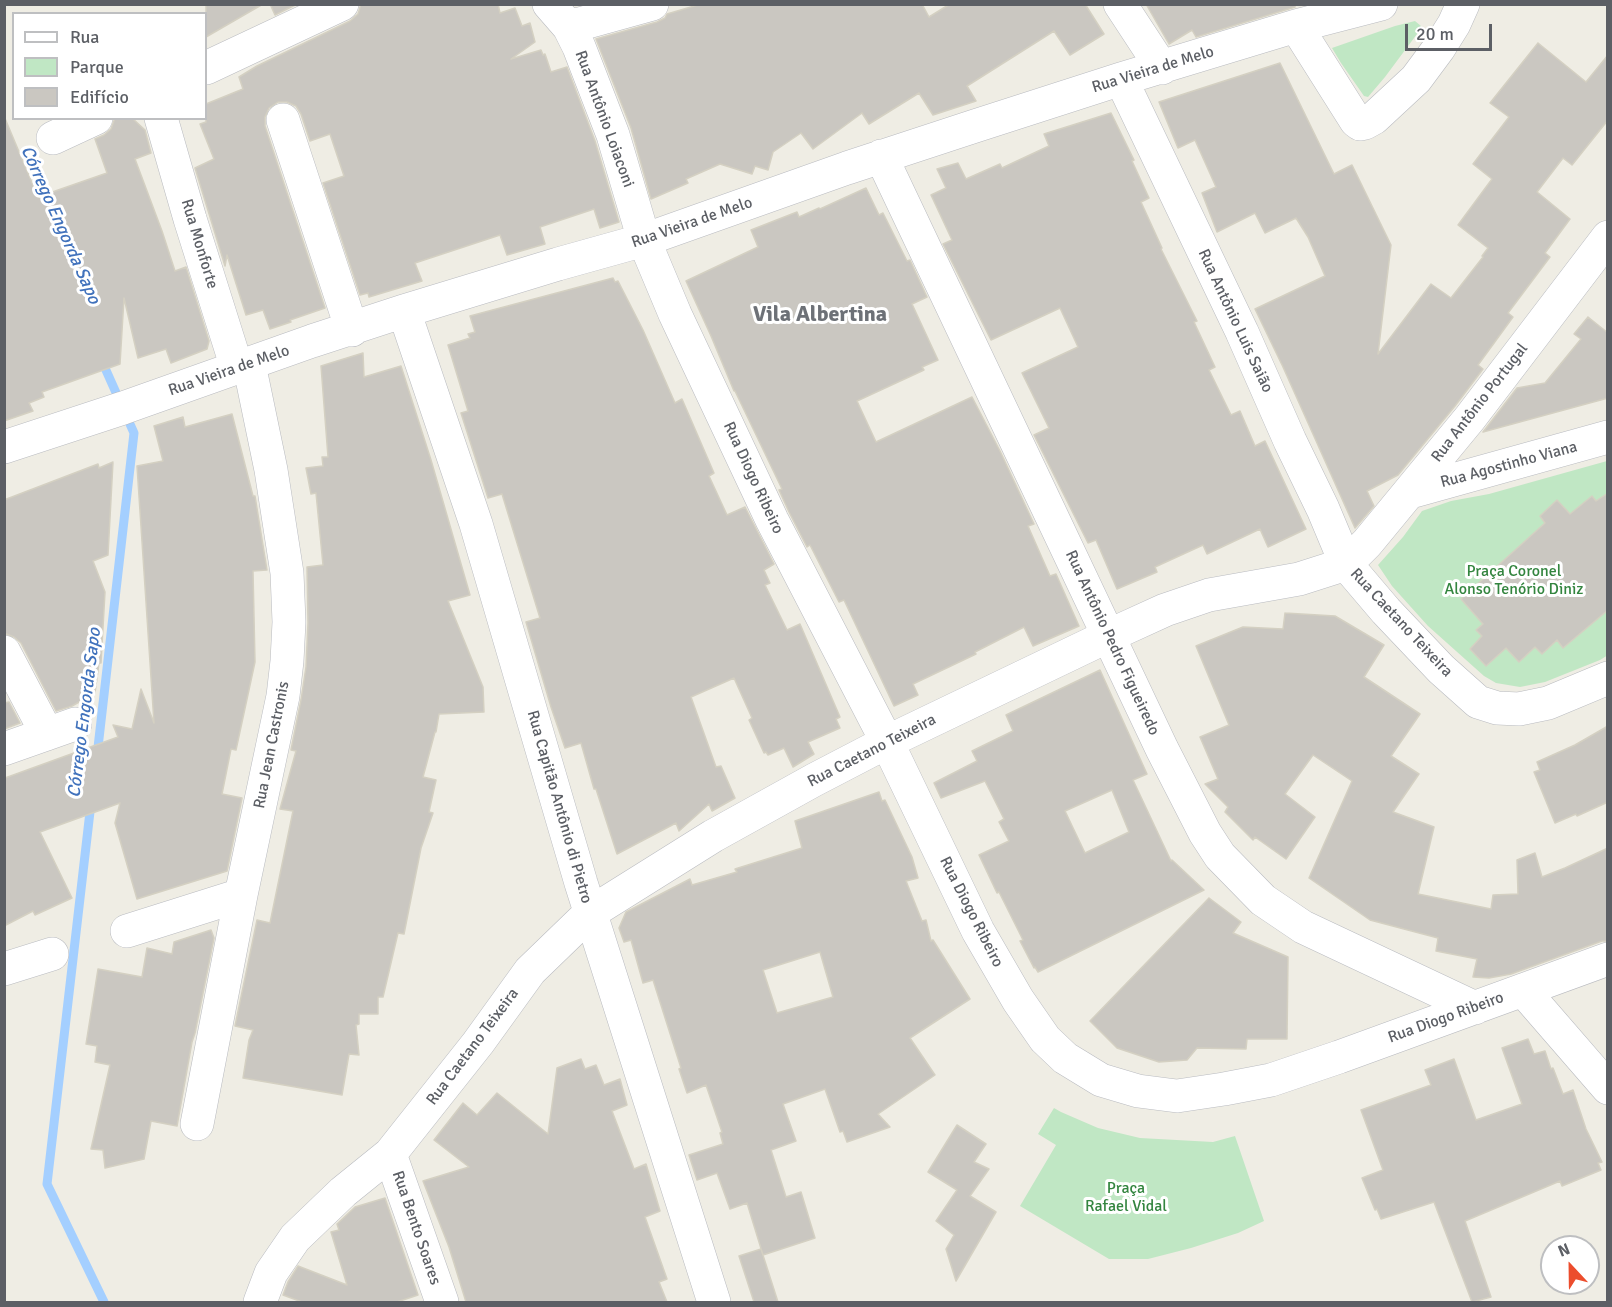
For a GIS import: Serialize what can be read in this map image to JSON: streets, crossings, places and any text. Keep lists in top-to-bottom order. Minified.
{"streets":{"street":["Rua Vieira de Melo","Rua Antônio Loiaconi","Rua Monforte","Rua Antônio Luis Saião","Rua Antônio Portugal","Rua Agostinho Viana","Rua Diogo Ribeiro","Rua Caetano Teixeira","Rua Antônio Pedro Figueiredo","Rua Jean Castronis","Rua Capitão Antônio di Pietro","Rua Bento Soares"]},"crossings":[["Rua Vieira de Melo","Rua Antônio Loiaconi"],["Rua Vieira de Melo","Rua Monforte"],["Rua Vieira de Melo","Rua Antônio Luis Saião"],["Rua Vieira de Melo","Rua Diogo Ribeiro"],["Rua Vieira de Melo","Rua Antônio Pedro Figueiredo"],["Rua Vieira de Melo","Rua Jean Castronis"],["Rua Vieira de Melo","Rua Capitão Antônio di Pietro"],["Rua Antônio Loiaconi","Rua Diogo Ribeiro"],["Rua Monforte","Rua Jean Castronis"],["Rua Antônio Luis Saião","Rua Antônio Portugal"],["Rua Antônio Luis Saião","Rua Caetano Teixeira"],["Rua Antônio Portugal","Rua Agostinho Viana"],["Rua Antônio Portugal","Rua Caetano Teixeira"],["Rua Diogo Ribeiro","Rua Caetano Teixeira"],["Rua Diogo Ribeiro","Rua Antônio Pedro Figueiredo"],["Rua Caetano Teixeira","Rua Antônio Pedro Figueiredo"],["Rua Caetano Teixeira","Rua Capitão Antônio di Pietro"],["Rua Caetano Teixeira","Rua Bento Soares"]],"districts":["Vila Albertina"],"water":["Córrego Engorda Sapo"],"parks":["Praça Coronel Alonso Tenório Diniz","Praça Rafael Vidal"],"legend":["Rua","Parque","Edifício"],"scale_bar":"20 m","north":"top"}
